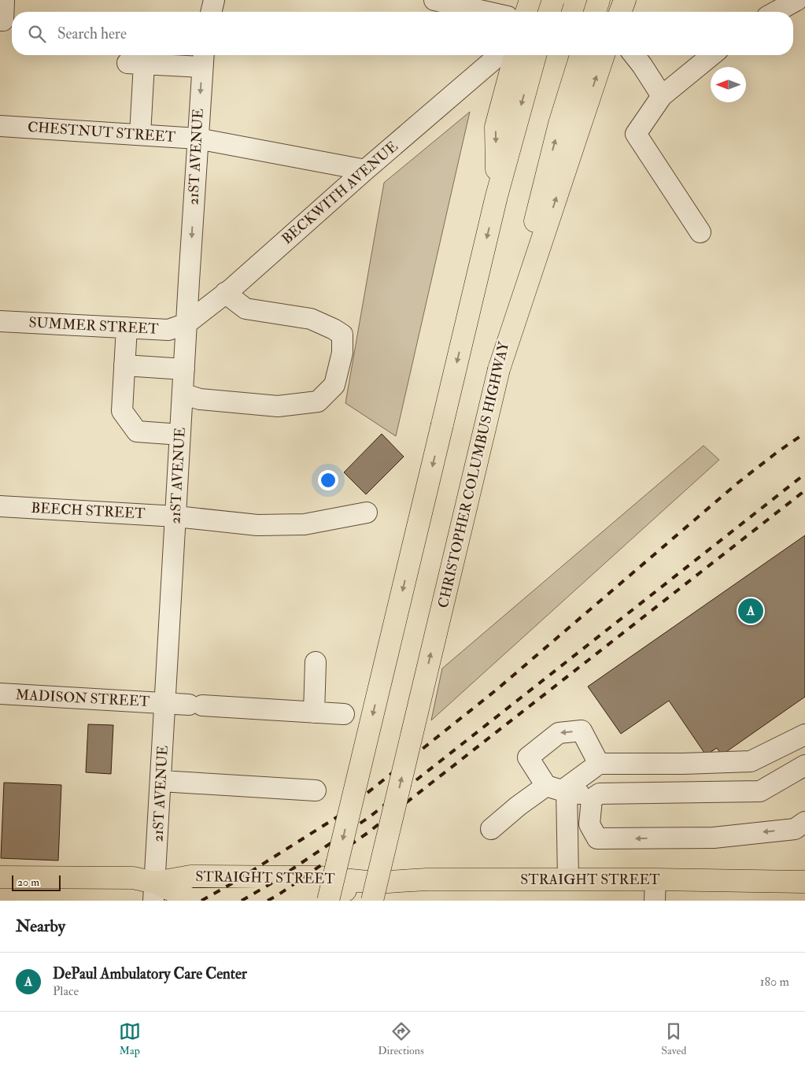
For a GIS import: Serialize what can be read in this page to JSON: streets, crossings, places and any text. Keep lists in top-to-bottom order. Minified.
{"streets":{"main road":["CHRISTOPHER COLUMBUS HIGHWAY","STRAIGHT STREET"],"street":["CHESTNUT STREET","21ST AVENUE","BECKWITH AVENUE","SUMMER STREET","BEECH STREET","MADISON STREET"]},"crossings":[["CHESTNUT STREET","21ST AVENUE"],["CHESTNUT STREET","BECKWITH AVENUE"],["21ST AVENUE","BECKWITH AVENUE"],["21ST AVENUE","SUMMER STREET"],["21ST AVENUE","BEECH STREET"],["21ST AVENUE","MADISON STREET"],["21ST AVENUE","STRAIGHT STREET"],["BECKWITH AVENUE","SUMMER STREET"],["CHRISTOPHER COLUMBUS HIGHWAY","STRAIGHT STREET"]],"scale_bar":"20 m","north":"left","page":{"search":"Search here","pins":"A","scale":"20 m","heading":"Nearby","list":[{"mark":"A","name":"DePaul Ambulatory Care Center","note":"Place","value":"180 m"}],"nav":["Map","Directions","Saved"]}}
